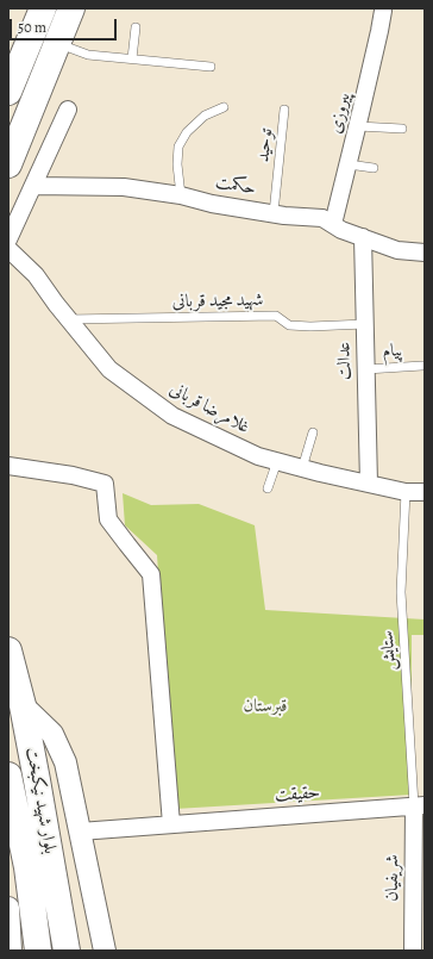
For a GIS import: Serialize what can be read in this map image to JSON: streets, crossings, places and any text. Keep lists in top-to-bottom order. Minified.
{"streets":{"main road":["بلوار شهید نیکبخت"],"street":["پیروزی","حکمت","عدالت","غلامرضا قربانی","حقیقت","شریفیان"],"lane":["توحید","شهید مجید قربانی","پیام","ستایش"]},"crossings":[["پیروزی","حکمت"],["توحید","حکمت"],["حکمت","عدالت"],["شهید مجید قربانی","عدالت"],["شهید مجید قربانی","غلامرضا قربانی"],["پیام","عدالت"],["عدالت","غلامرضا قربانی"],["غلامرضا قربانی","ستایش"],["ستایش","حقیقت"],["ستایش","شریفیان"],["حقیقت","شریفیان"]],"parks":["قبرستان"],"scale_bar":"50 m"}
